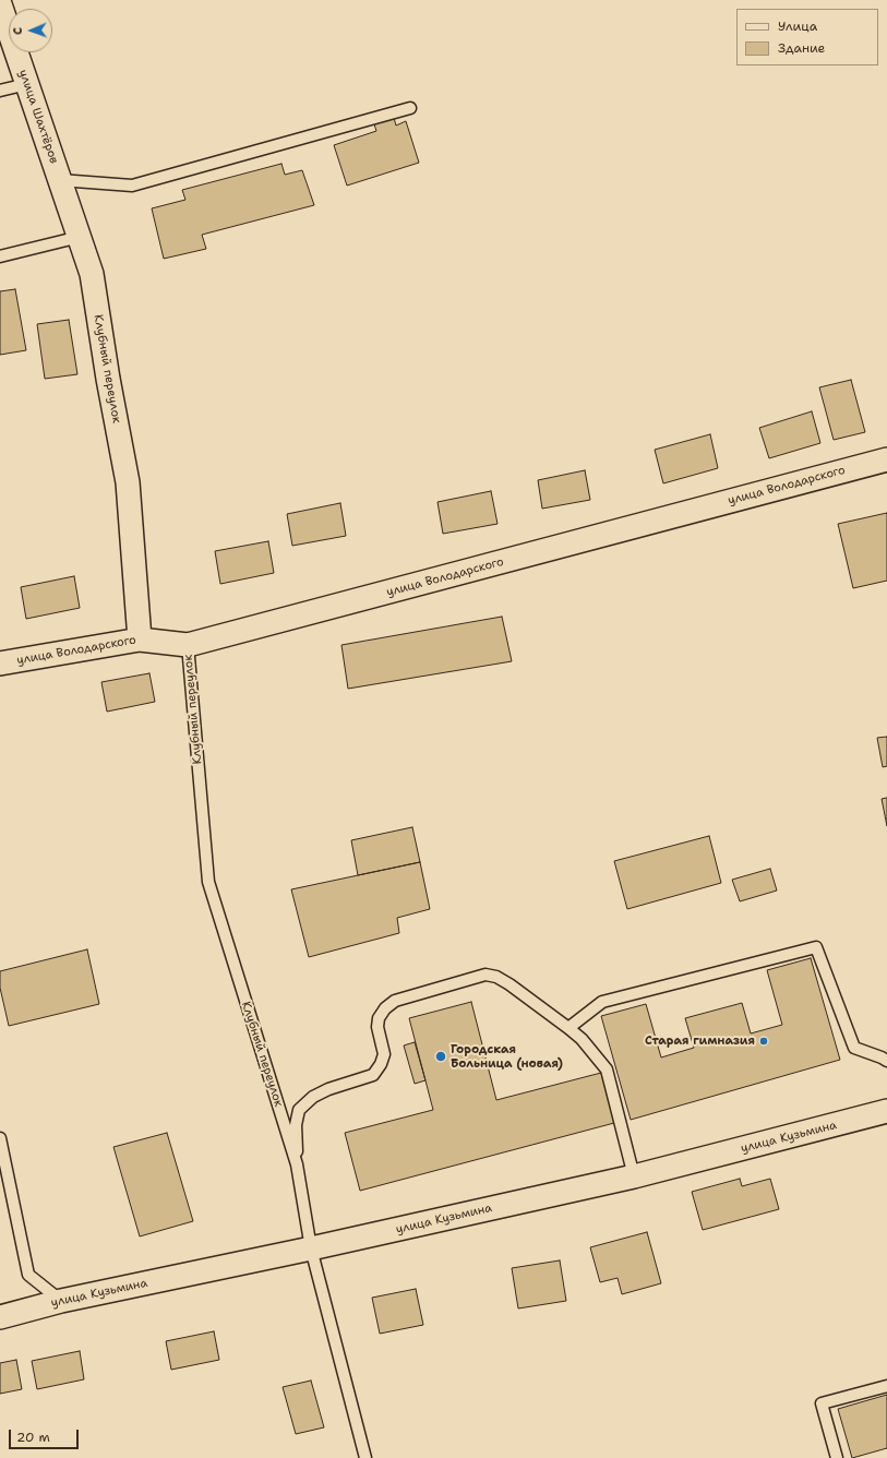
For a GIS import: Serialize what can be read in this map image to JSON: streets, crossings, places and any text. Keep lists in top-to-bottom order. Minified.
{"streets":{"street":["улица Шахтёров","Клубный переулок","улица Володарского","улица Кузьмина"]},"crossings":[["улица Шахтёров","Клубный переулок"],["Клубный переулок","улица Володарского"],["Клубный переулок","улица Кузьмина"]],"places":["Старая гимназия","Городская Больница (новая)"],"legend":["Улица","Здание"],"scale_bar":"20 m","north":"left"}
